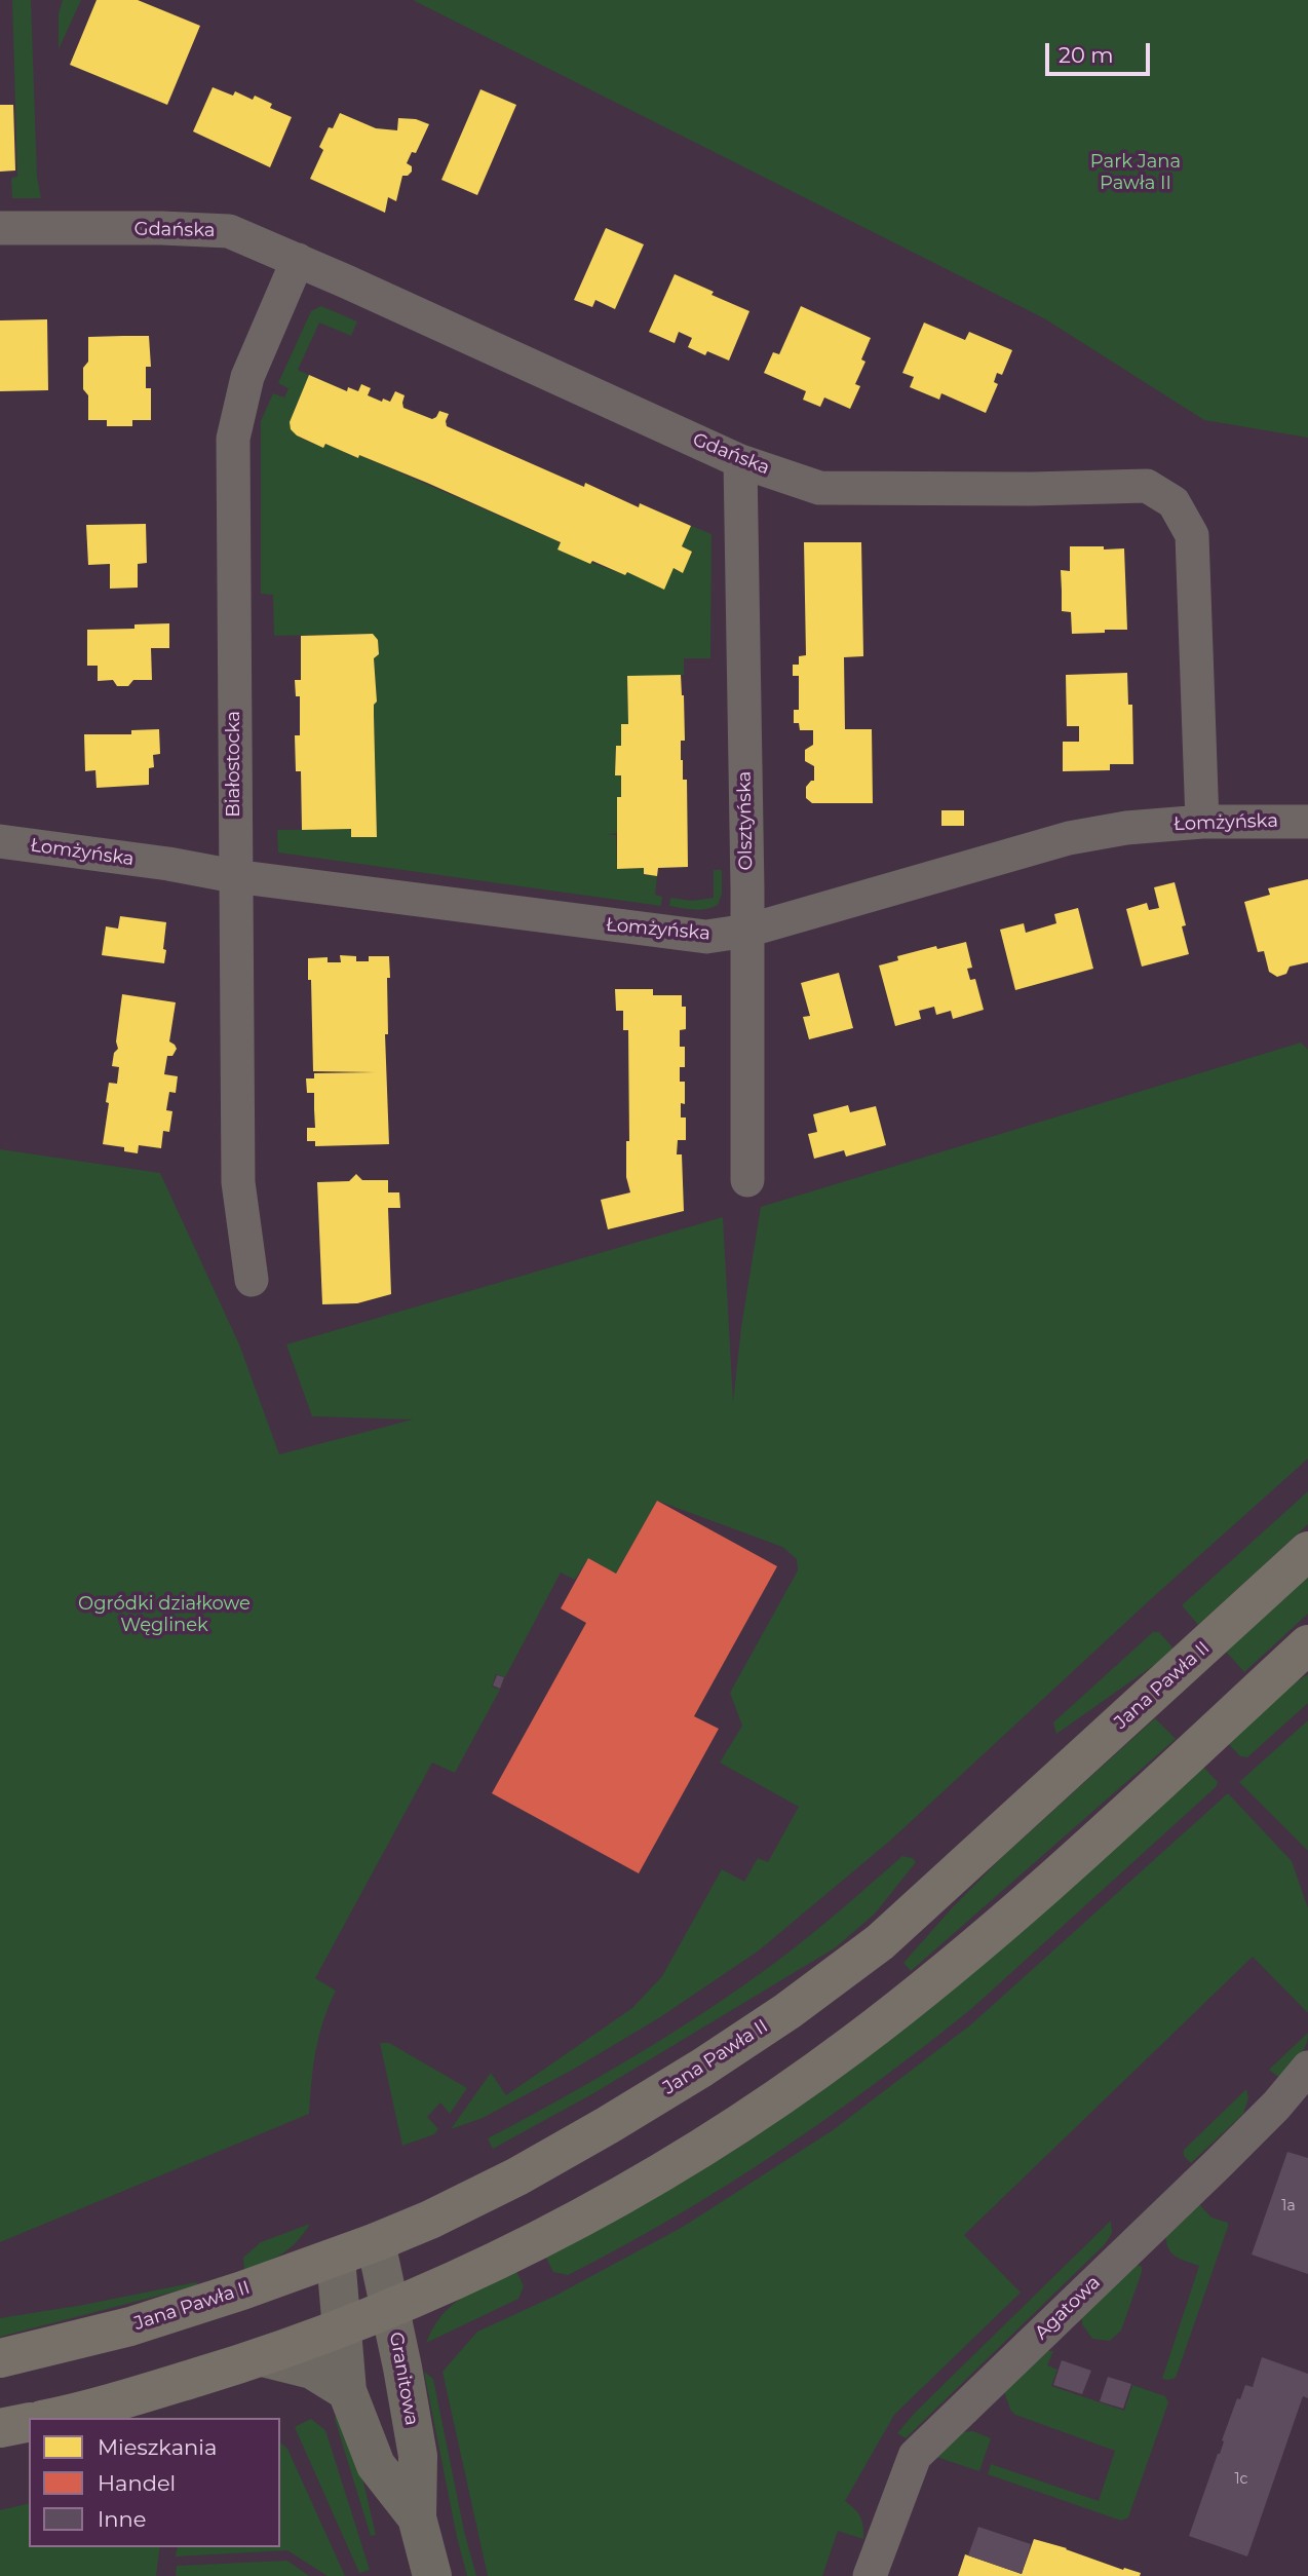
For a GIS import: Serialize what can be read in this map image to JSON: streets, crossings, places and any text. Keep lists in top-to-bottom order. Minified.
{"streets":{"main road":["Jana Pawła II"],"street":["Gdańska","Białostocka","Olsztyńska","Łomżyńska","Agatowa","Granitowa"]},"crossings":[["Gdańska","Białostocka"],["Gdańska","Olsztyńska"],["Gdańska","Łomżyńska"],["Białostocka","Łomżyńska"],["Olsztyńska","Łomżyńska"],["Jana Pawła II","Granitowa"]],"parks":["Park Jana Pawła II","Ogródki działkowe Węglinek"],"house_numbers":["1a","1c"],"legend":["Mieszkania","Handel","Inne"],"scale_bar":"20 m"}
